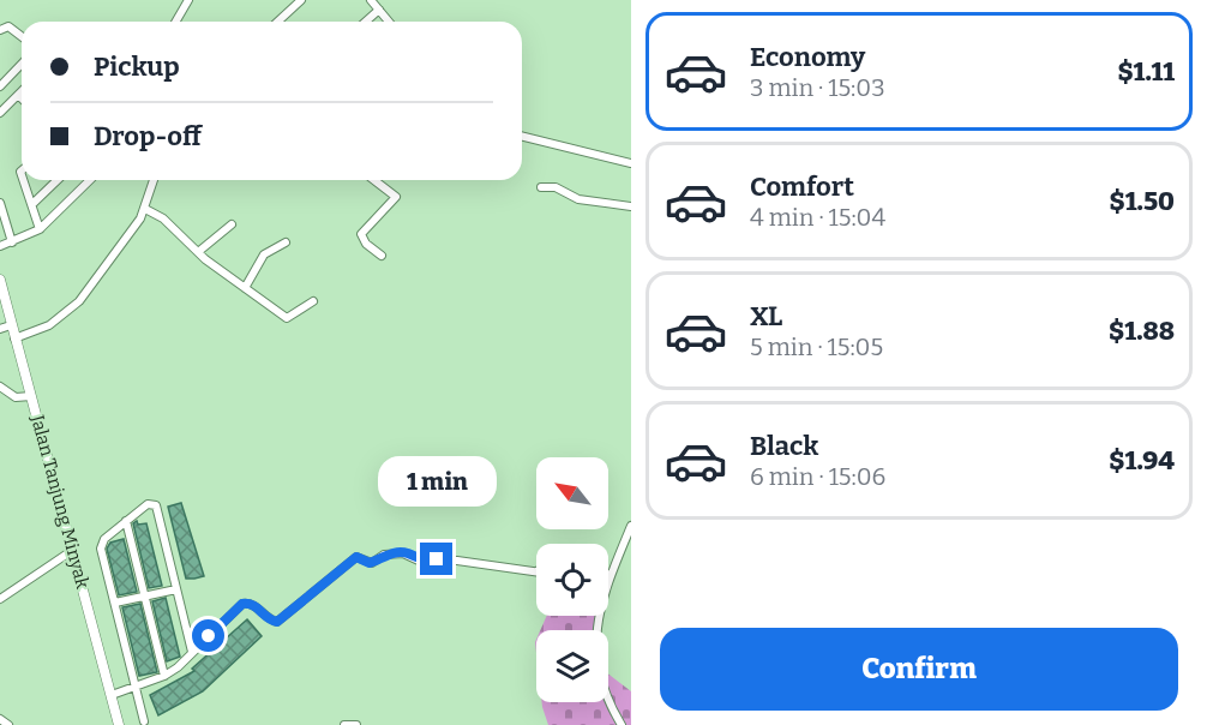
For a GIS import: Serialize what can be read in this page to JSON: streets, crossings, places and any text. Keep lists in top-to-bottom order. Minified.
{"streets":{"main road":["Jalan Tanjung Minyak"]},"north":"top left","page":{"list":[{"name":"Economy","note":"3 min · 15:03","value":"$1.11"},{"name":"Comfort","note":"4 min · 15:04","value":"$1.50"},{"name":"XL","note":"5 min · 15:05","value":"$1.88"},{"name":"Black","note":"6 min · 15:06","value":"$1.94"}],"banner":["Pickup","Drop-off"],"bubble":"1 min","buttons":"Confirm"}}
